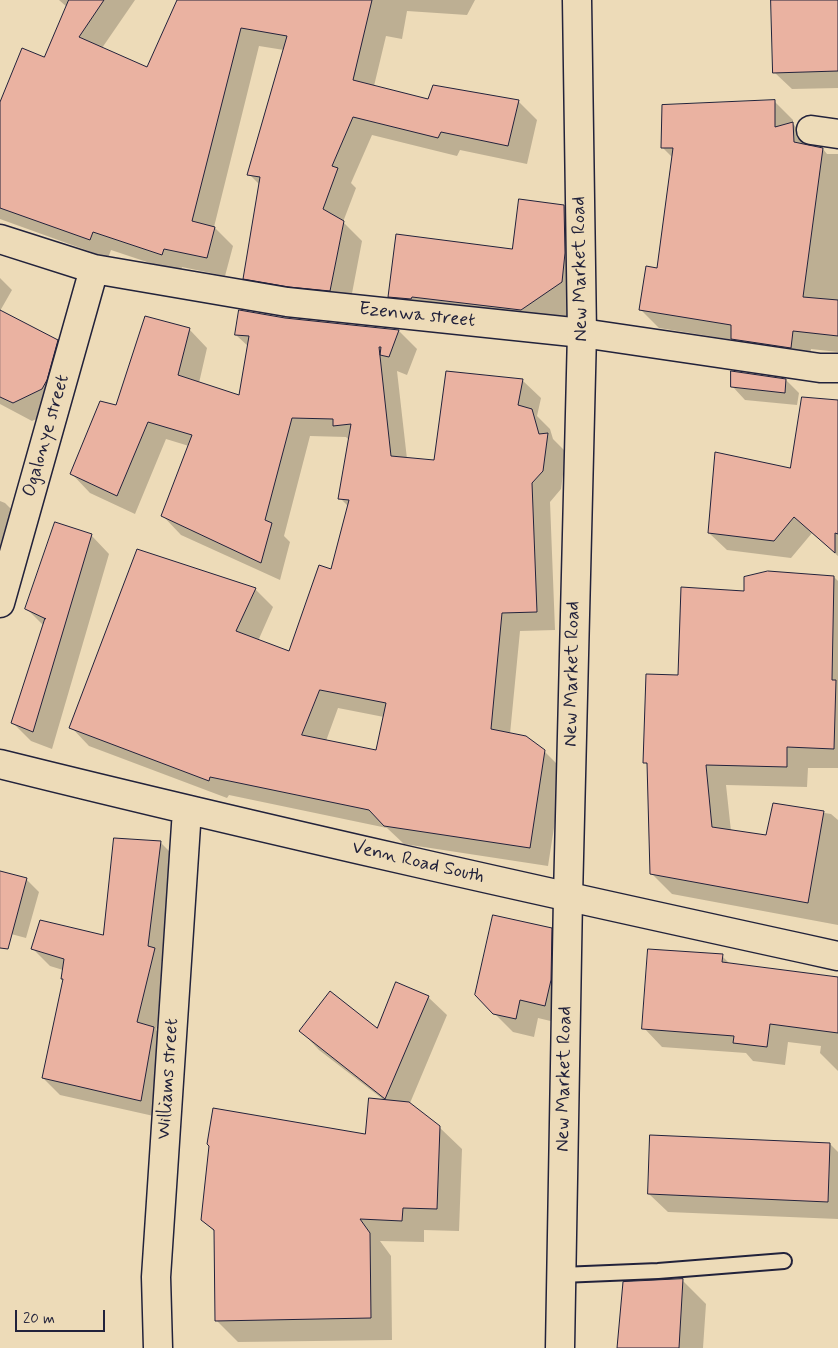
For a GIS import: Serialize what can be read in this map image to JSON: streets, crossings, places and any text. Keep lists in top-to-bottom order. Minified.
{"streets":{"street":["New Market Road","Ezenwa street","Ogalonye street","Venn Road South","Williams street"]},"crossings":[["New Market Road","Ezenwa street"],["New Market Road","Venn Road South"],["Ezenwa street","Ogalonye street"],["Venn Road South","Williams street"]],"scale_bar":"20 m"}
